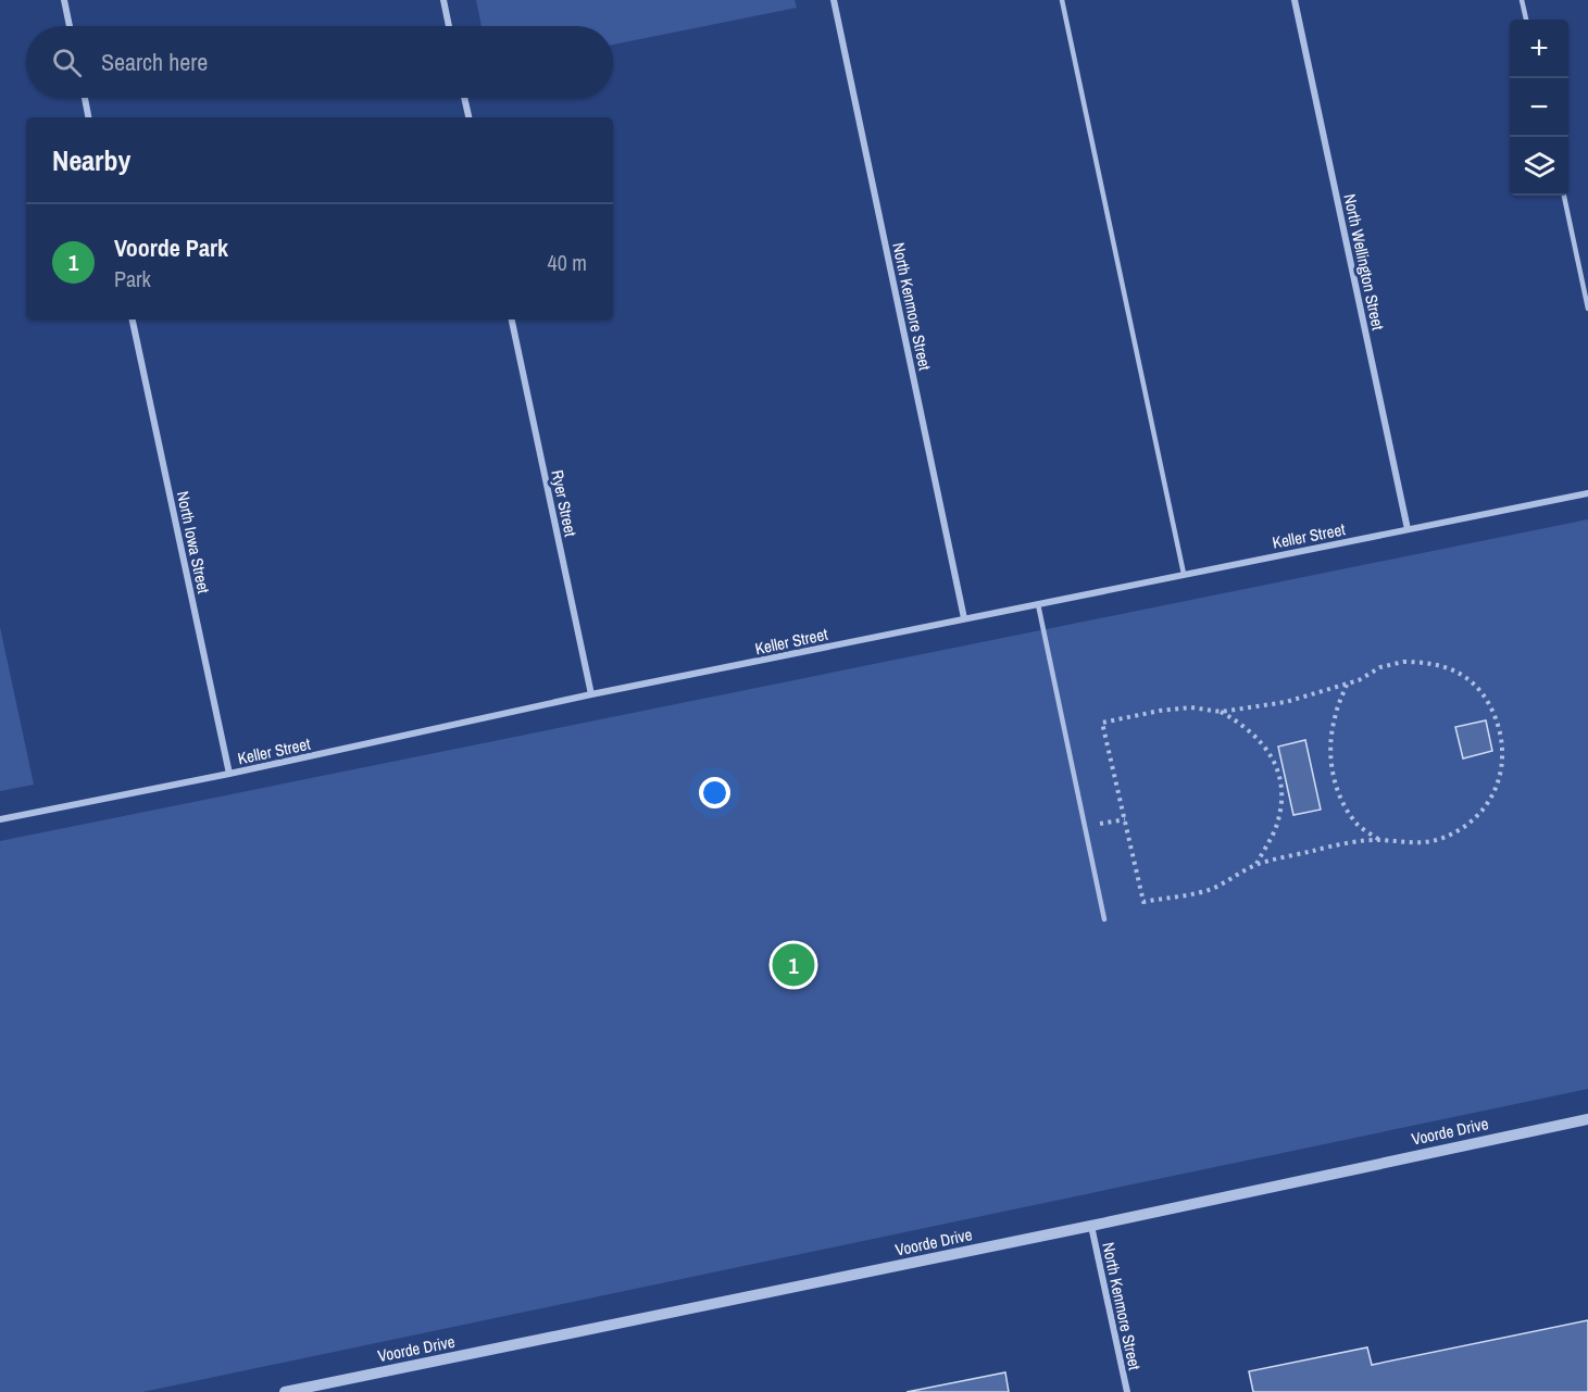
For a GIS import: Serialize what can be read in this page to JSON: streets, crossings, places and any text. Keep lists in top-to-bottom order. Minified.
{"streets":{"street":["North Wellington Street","North Kenmore Street","Ryer Street","Keller Street","North Iowa Street","Voorde Drive"]},"crossings":[["North Wellington Street","Keller Street"],["North Kenmore Street","Keller Street"],["North Kenmore Street","Voorde Drive"],["Ryer Street","Keller Street"],["Keller Street","North Iowa Street"]],"page":{"map_buttons":["+","−"],"search":"Search here","heading":"Nearby","list":[{"mark":"1","name":"Voorde Park","note":"Park","value":"40 m"}],"pins":"1"}}
